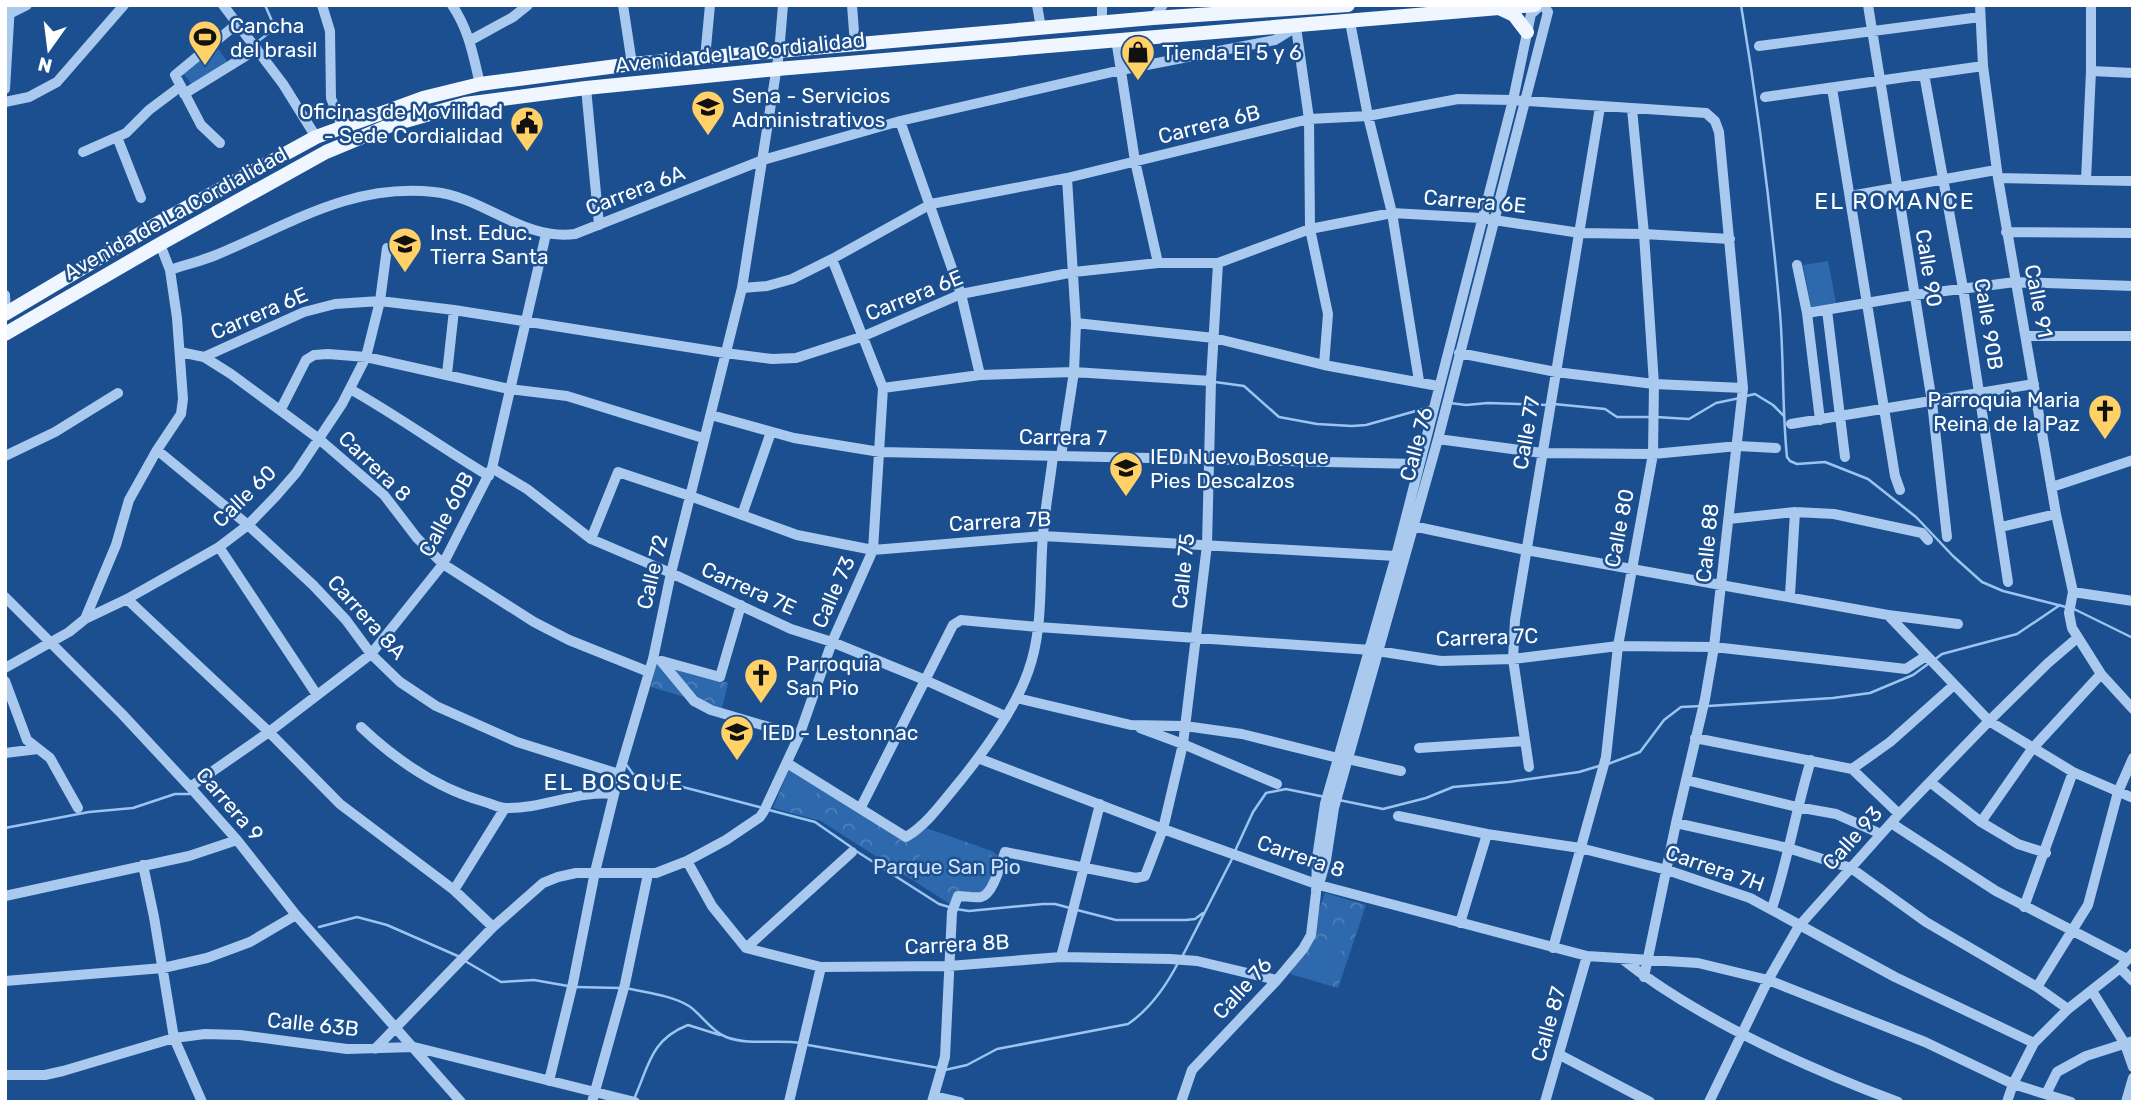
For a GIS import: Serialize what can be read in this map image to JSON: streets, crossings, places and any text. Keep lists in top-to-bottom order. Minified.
{"streets":{"main road":["Avenida de La Cordialidad"],"street":["Carrera 6B","Carrera 6A","Carrera 6E","Calle 90","Calle 91","Calle 90B","Calle 77","Carrera 7","Calle 76","Carrera 8","Calle 60","Calle 60B","Carrera 7B","Calle 80","Calle 88","Calle 75","Calle 72","Carrera 7E","Calle 73","Carrera 8A","Carrera 7C","Carrera 9","Calle 93","Carrera 7H","Carrera 8B","Calle 63B","Calle 87"]},"crossings":[["Avenida de La Cordialidad","Carrera 6A"],["Avenida de La Cordialidad","Calle 72"],["Carrera 6B","Calle 77"],["Carrera 6B","Calle 76"],["Carrera 6B","Calle 80"],["Carrera 6B","Calle 88"],["Carrera 6B","Calle 72"],["Carrera 6B","Calle 73"],["Carrera 6A","Calle 60B"],["Carrera 6A","Calle 72"],["Carrera 6E","Calle 77"],["Carrera 6E","Calle 76"],["Carrera 6E","Carrera 8"],["Carrera 6E","Calle 60"],["Carrera 6E","Calle 60B"],["Carrera 6E","Calle 80"],["Carrera 6E","Calle 88"],["Carrera 6E","Calle 75"],["Carrera 6E","Calle 72"],["Carrera 6E","Calle 73"],["Calle 77","Carrera 7C"],["Carrera 7","Calle 76"],["Carrera 7","Calle 75"],["Carrera 7","Calle 72"],["Carrera 7","Calle 73"],["Calle 76","Carrera 8"],["Calle 76","Carrera 7B"],["Calle 76","Carrera 7C"],["Calle 76","Carrera 8B"],["Carrera 8","Calle 60"],["Carrera 8","Calle 60B"],["Carrera 8","Calle 80"],["Carrera 8","Calle 88"],["Carrera 8","Calle 75"],["Carrera 8","Calle 72"],["Carrera 8","Calle 93"],["Carrera 8","Calle 87"],["Calle 60","Carrera 7E"],["Calle 60","Carrera 8A"],["Calle 60","Carrera 9"],["Calle 60B","Carrera 7E"],["Calle 60B","Carrera 8A"],["Calle 60B","Carrera 9"],["Carrera 7B","Calle 75"],["Carrera 7B","Calle 72"],["Carrera 7B","Carrera 7E"],["Carrera 7B","Calle 73"],["Calle 80","Carrera 7C"],["Calle 80","Carrera 7H"],["Calle 88","Carrera 7C"],["Calle 88","Carrera 7H"],["Calle 75","Carrera 7C"],["Calle 72","Carrera 7E"],["Calle 72","Carrera 8A"],["Calle 72","Calle 63B"],["Carrera 7E","Calle 73"],["Carrera 7E","Carrera 7C"],["Calle 73","Calle 63B"],["Carrera 9","Calle 63B"],["Calle 93","Carrera 7H"]],"districts":["EL ROMANCE","EL BOSQUE"],"parks":["Parque San Pio"],"places":{"sports":["Cancha del brasil"],"shop":["Tienda El 5 y 6"],"school or university":["Sena - Servicios Administrativos","Inst. Educ. Tierra Santa","IED Nuevo Bosque Pies Descalzos","IED - Lestonnac"],"public building":["Oficinas de Movilidad - Sede Cordialidad"],"church":["Parroquia Maria Reina de la Paz","Parroquia San Pio"]},"north":"bottom"}
